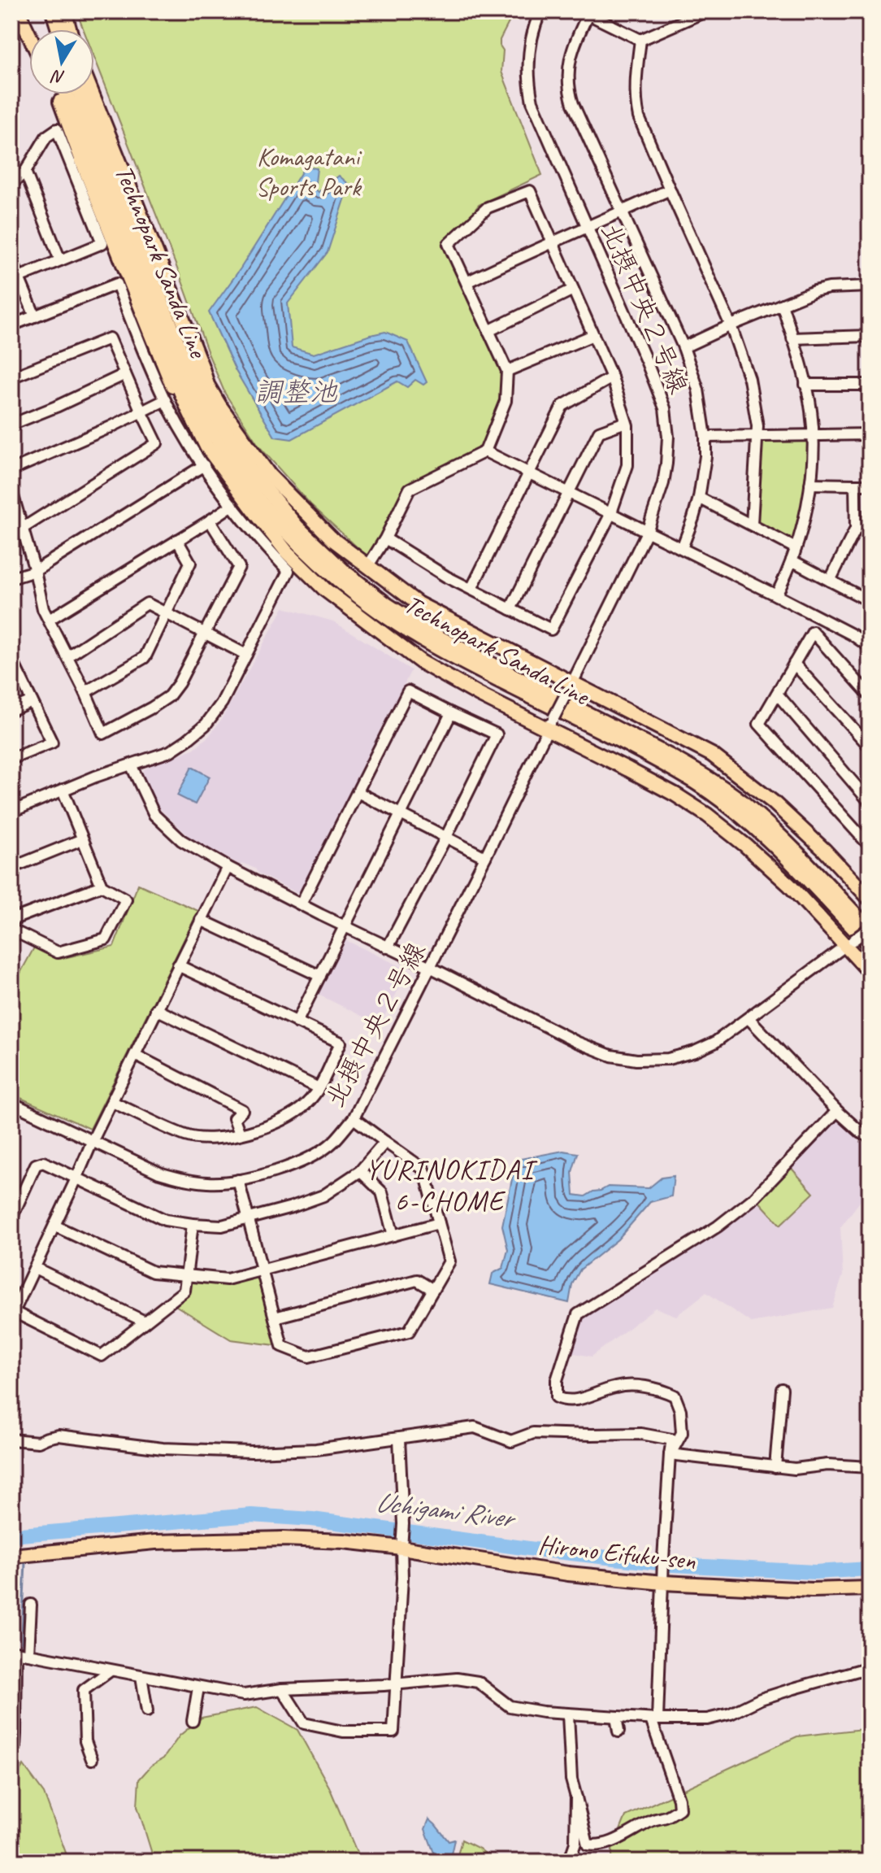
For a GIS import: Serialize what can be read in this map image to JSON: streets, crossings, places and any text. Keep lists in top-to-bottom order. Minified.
{"streets":{"main road":["Technopark Sanda Line","Hirono Eifuku-sen"],"street":["北摂中央２号線"]},"districts":["YURINOKIDAI 6-CHOME"],"water":["調整池","Uchigami River"],"parks":["Komagatani Sports Park"],"north":"bottom"}
